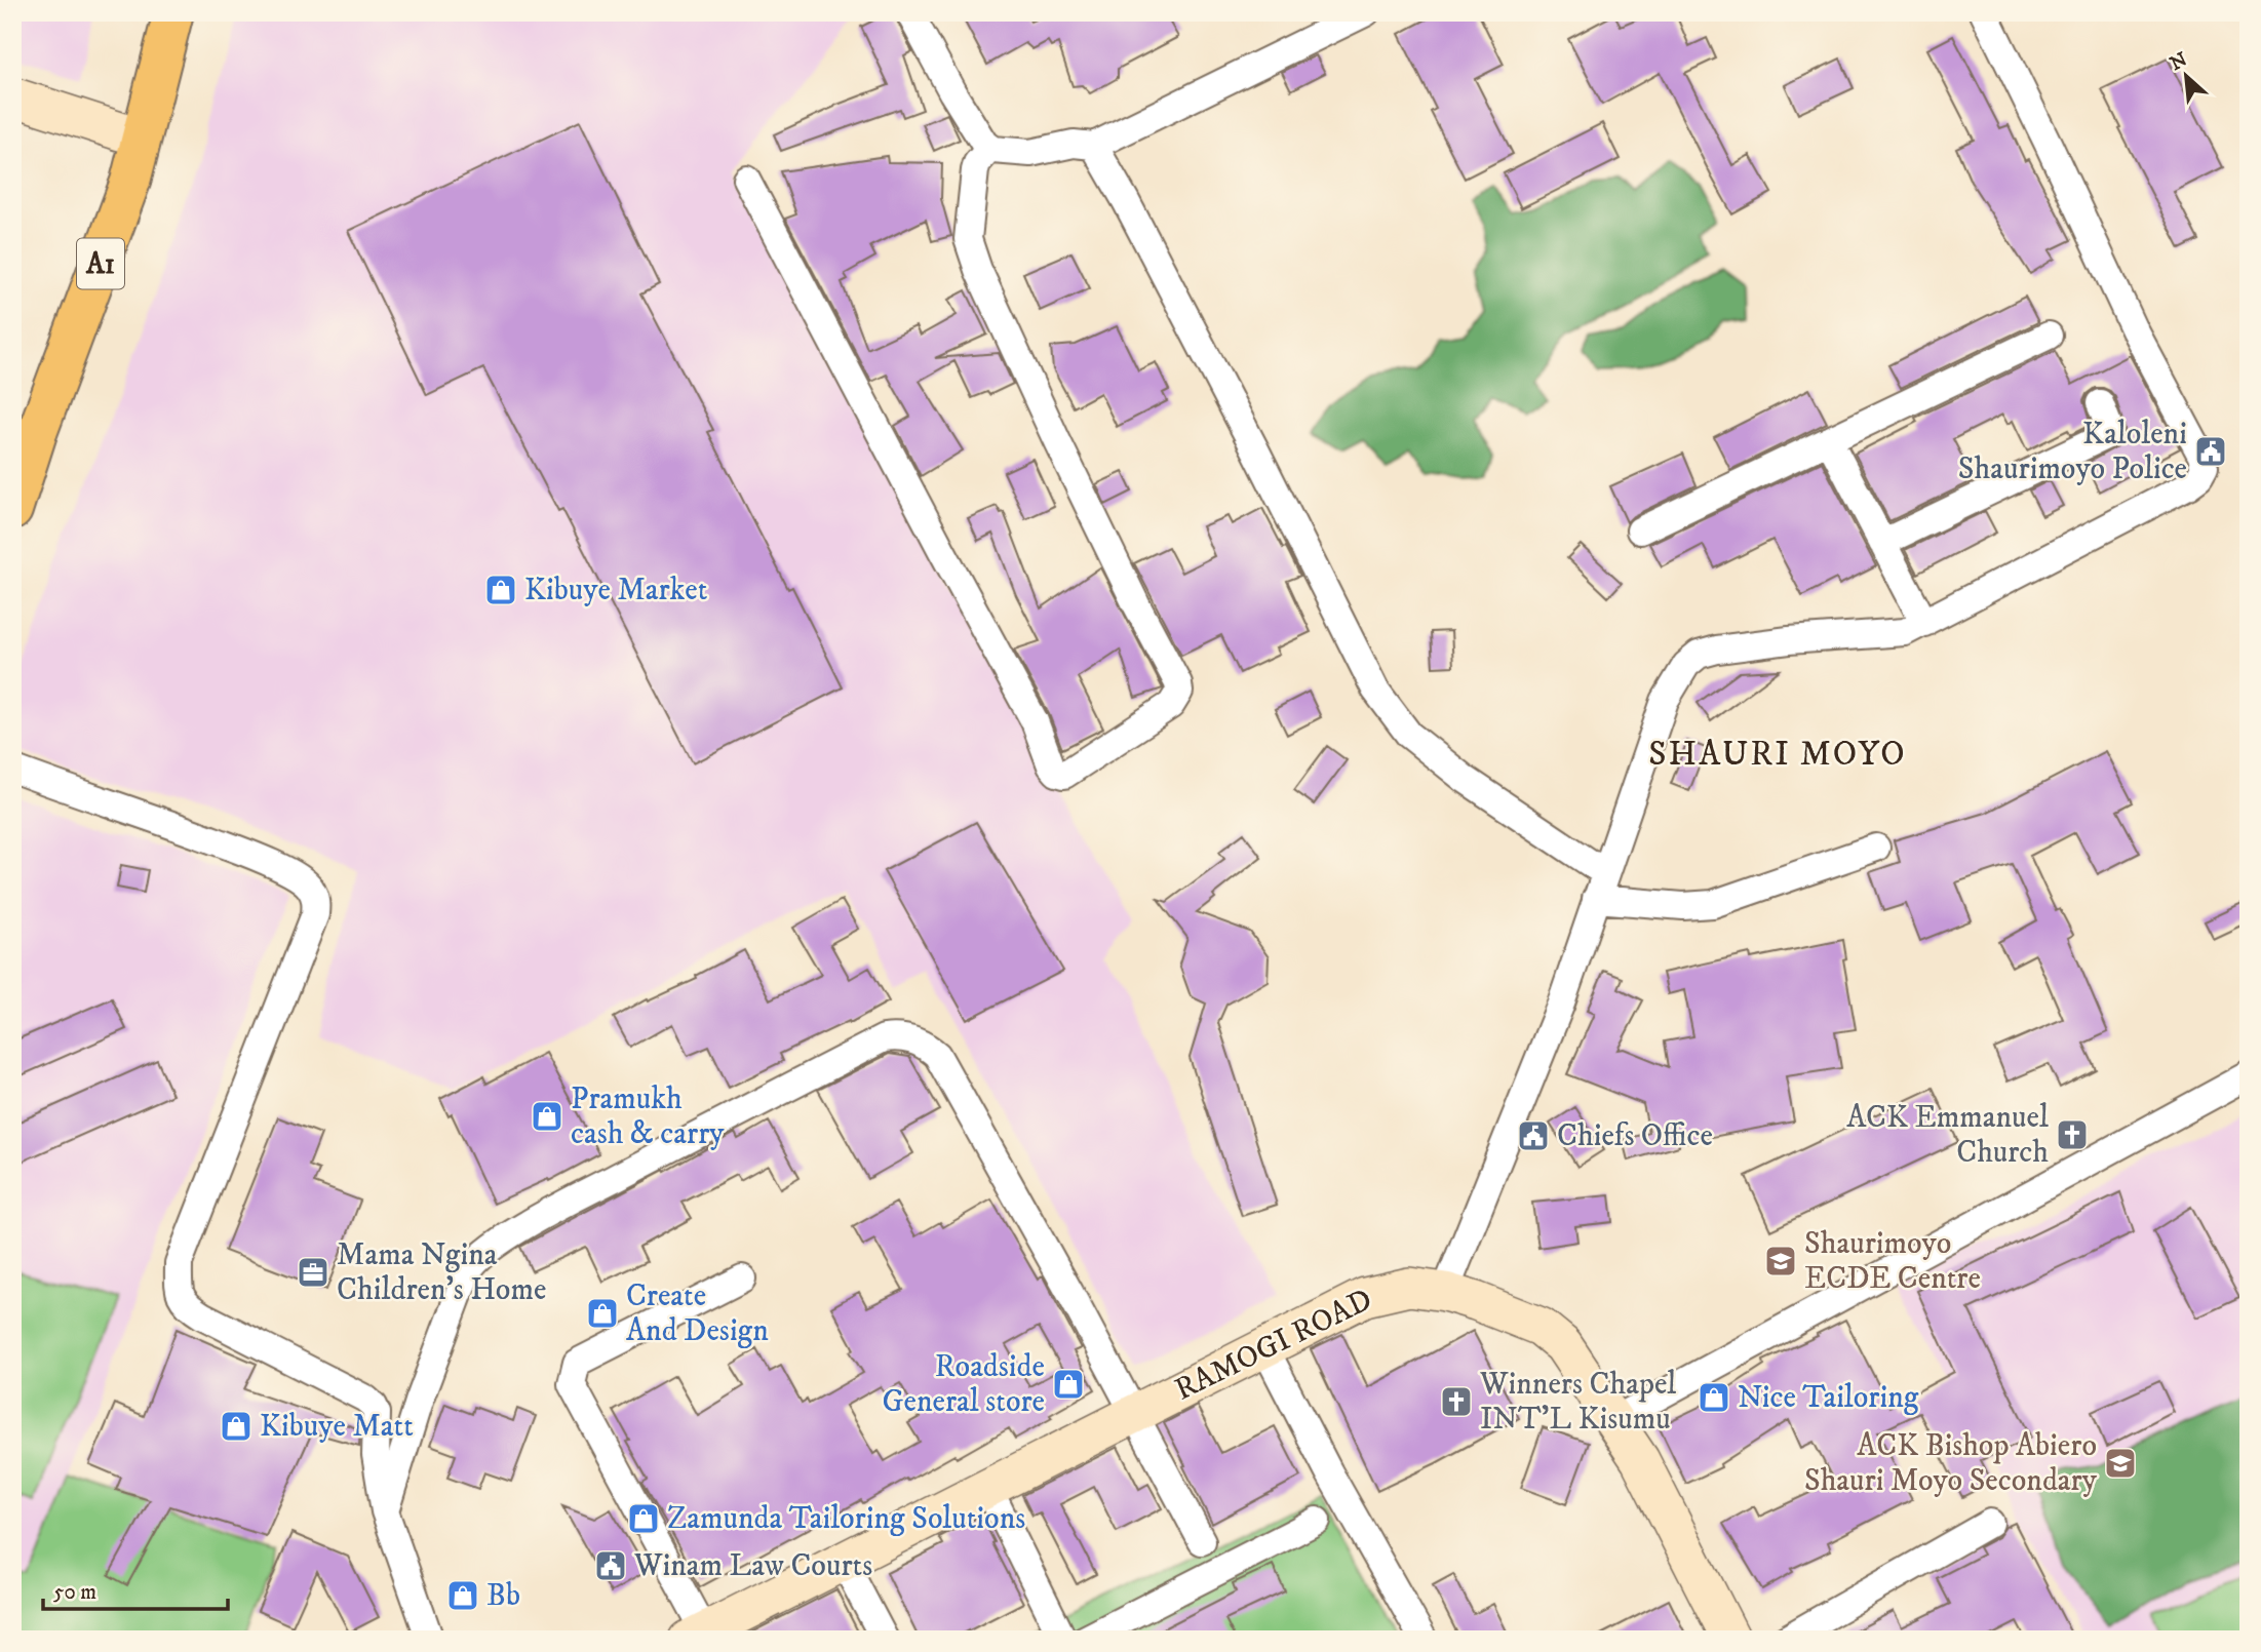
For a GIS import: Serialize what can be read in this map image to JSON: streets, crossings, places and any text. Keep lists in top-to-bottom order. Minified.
{"streets":{"highway":["A1"],"street":["RAMOGI ROAD"]},"districts":["SHAURI MOYO"],"places":{"public building":["Kaloleni Shaurimoyo Police","Chiefs Office","Winam Law Courts"],"shop":["Kibuye Market","Pramukh cash & carry","Create And Design","Roadside General store","Nice Tailoring","Kibuye Matt","Zamunda Tailoring Solutions","Bb"],"church":["ACK Emmanuel Church","Winners Chapel INT'L Kisumu"],"school or university":["Shaurimoyo ECDE Centre","ACK Bishop Abiero Shauri Moyo Secondary"],"office":["Mama Ngina Children's Home"]},"scale_bar":"50 m","north":"top left"}
